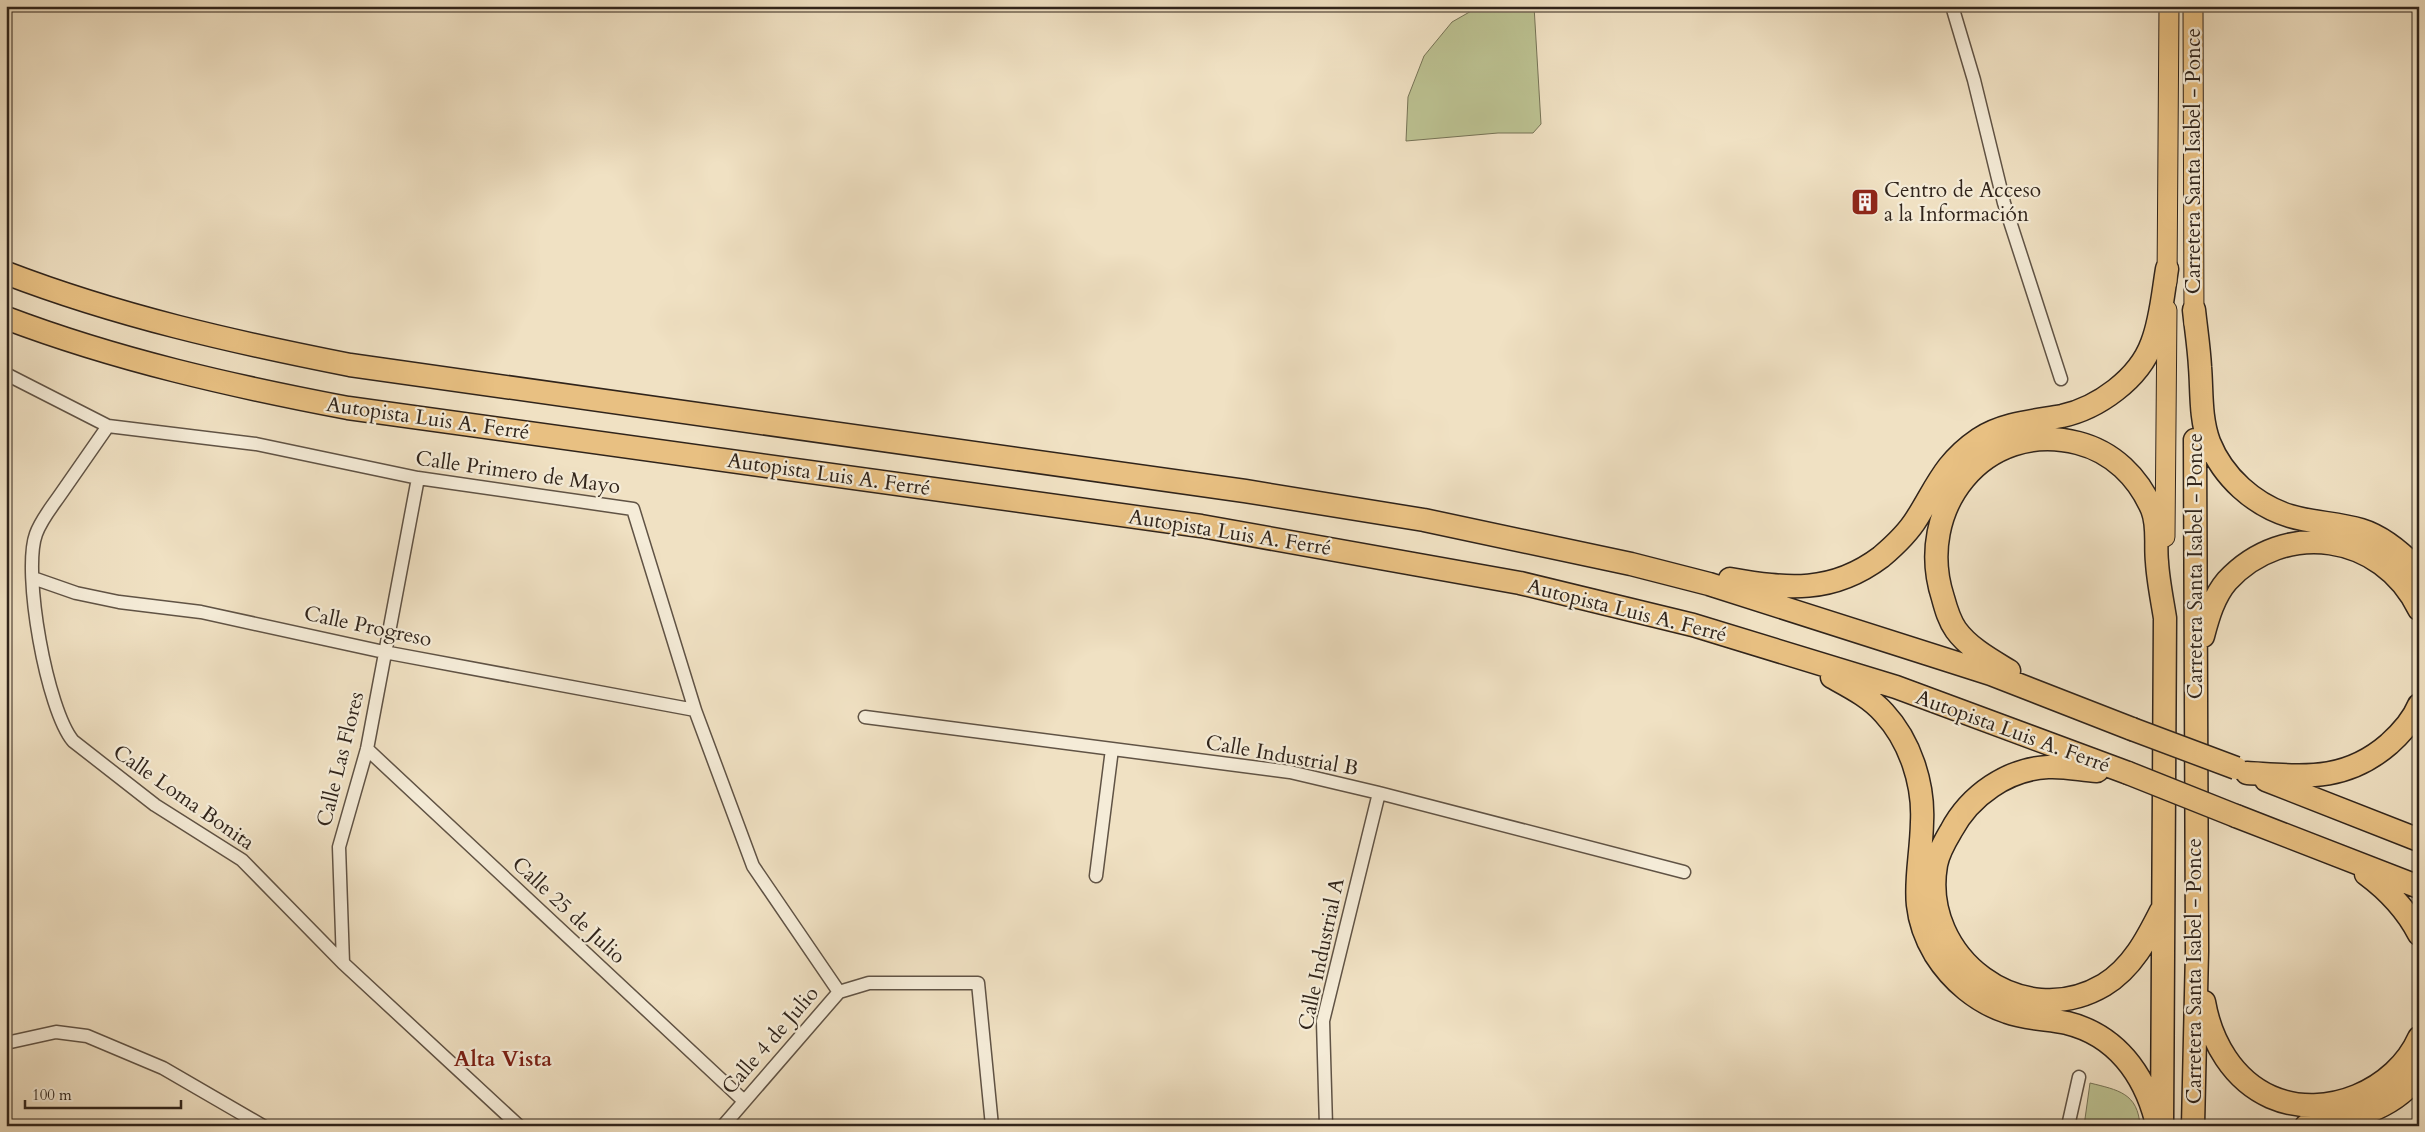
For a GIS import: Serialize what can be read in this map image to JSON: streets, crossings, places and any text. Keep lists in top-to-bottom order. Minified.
{"streets":{"highway":["Carretera Santa Isabel - Ponce","Autopista Luis A. Ferré"],"street":["Calle Primero de Mayo","Calle Progreso","Calle Industrial B","Calle Las Flores","Calle Loma Bonita","Calle 25 de Julio","Calle Industrial A","Calle 4 de Julio"]},"crossings":[["Calle Primero de Mayo","Calle Progreso"],["Calle Primero de Mayo","Calle Las Flores"],["Calle Primero de Mayo","Calle Loma Bonita"],["Calle Primero de Mayo","Calle 4 de Julio"],["Calle Progreso","Calle Las Flores"],["Calle Progreso","Calle Loma Bonita"],["Calle Industrial B","Calle Industrial A"],["Calle Las Flores","Calle Loma Bonita"],["Calle Las Flores","Calle 25 de Julio"],["Calle 25 de Julio","Calle 4 de Julio"]],"districts":["Alta Vista"],"places":{"building":["Centro de Acceso a la Información"]},"scale_bar":"100 m"}
